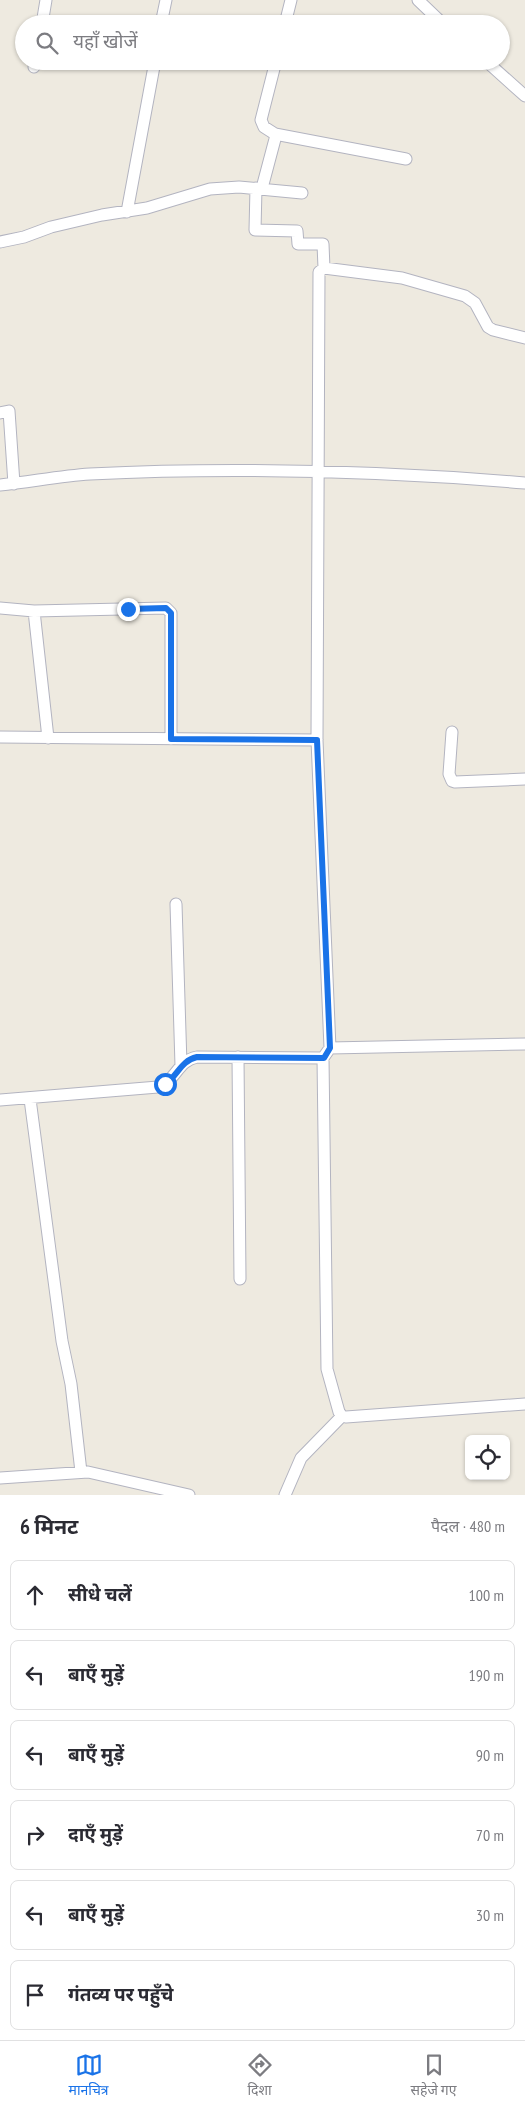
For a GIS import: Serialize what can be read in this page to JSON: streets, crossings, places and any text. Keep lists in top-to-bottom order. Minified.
{"page":{"search":"यहाँ खोजें","heading":["6 मिनट","पैदल · 480 m"],"list":[["सीधे चलें","100 m"],["बाएँ मुड़ें","190 m"],["बाएँ मुड़ें","90 m"],["दाएँ मुड़ें","70 m"],["बाएँ मुड़ें","30 m"],"गंतव्य पर पहुँचे"],"nav":["मानचित्र","दिशा","सहेजे गए"]}}
